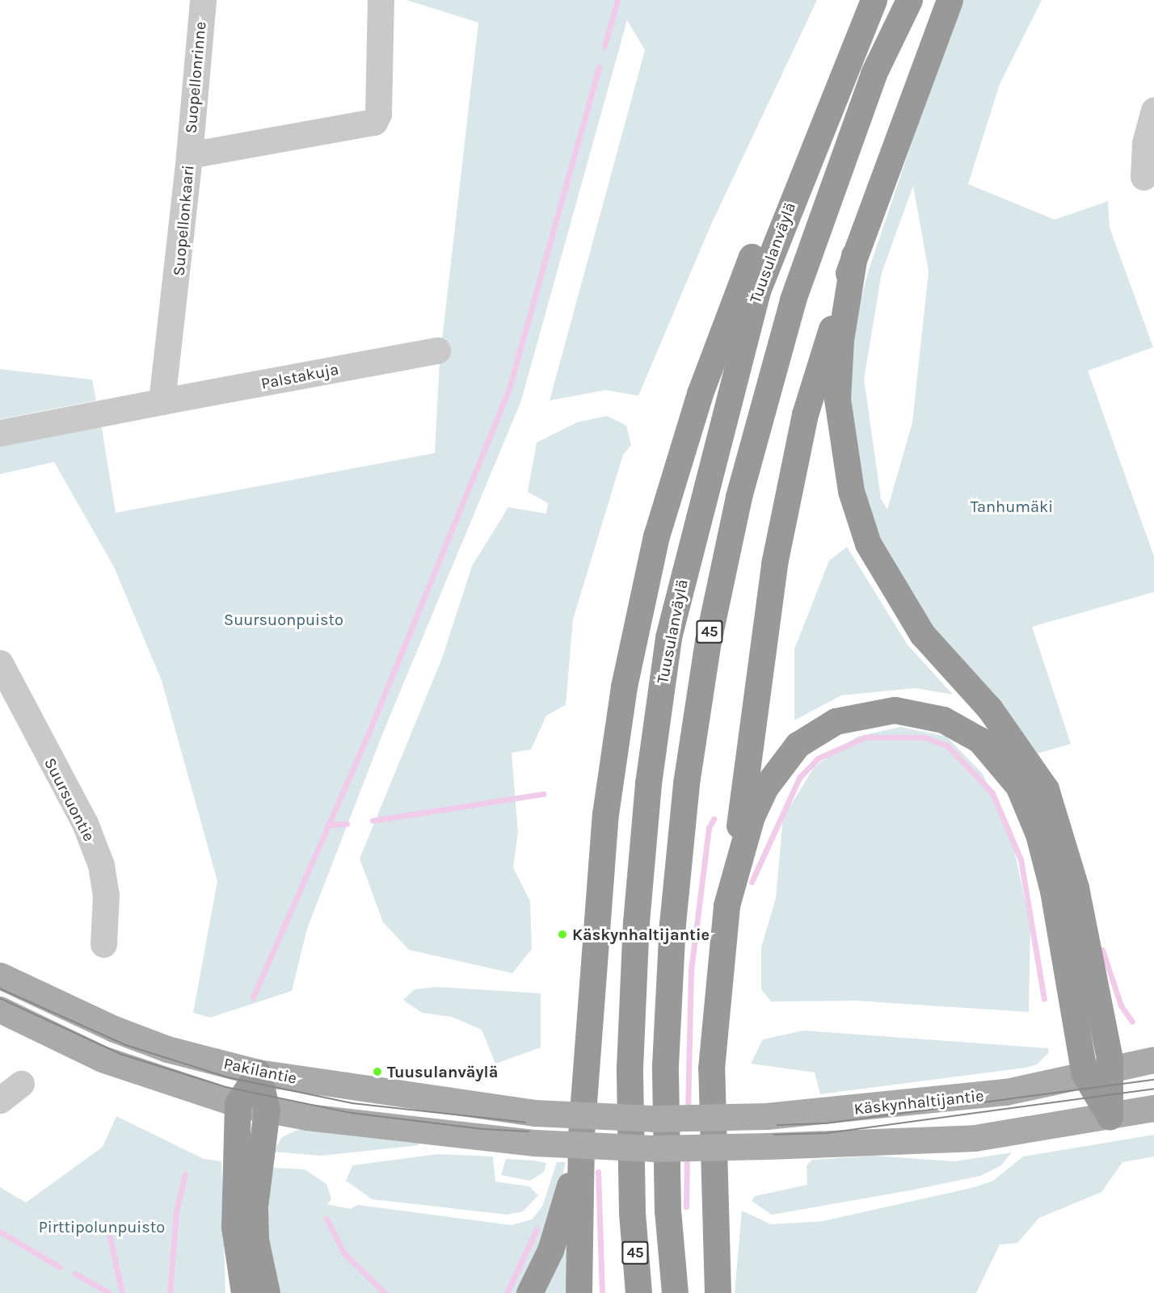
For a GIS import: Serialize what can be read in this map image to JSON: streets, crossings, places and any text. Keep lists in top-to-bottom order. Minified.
{"streets":{"highway":["Tuusulanväylä","45"],"main road":["Pakilantie","Käskynhaltijantie"],"street":["Suopellonrinne","Suopellonkaari","Palstakuja","Suursuontie"]},"crossings":[["Suopellonrinne","Suopellonkaari"],["Suopellonkaari","Palstakuja"],["Pakilantie","Käskynhaltijantie"]],"parks":["Tanhumäki","Suursuonpuisto","Pirttipolunpuisto"],"places":["Käskynhaltijantie","Tuusulanväylä"]}
